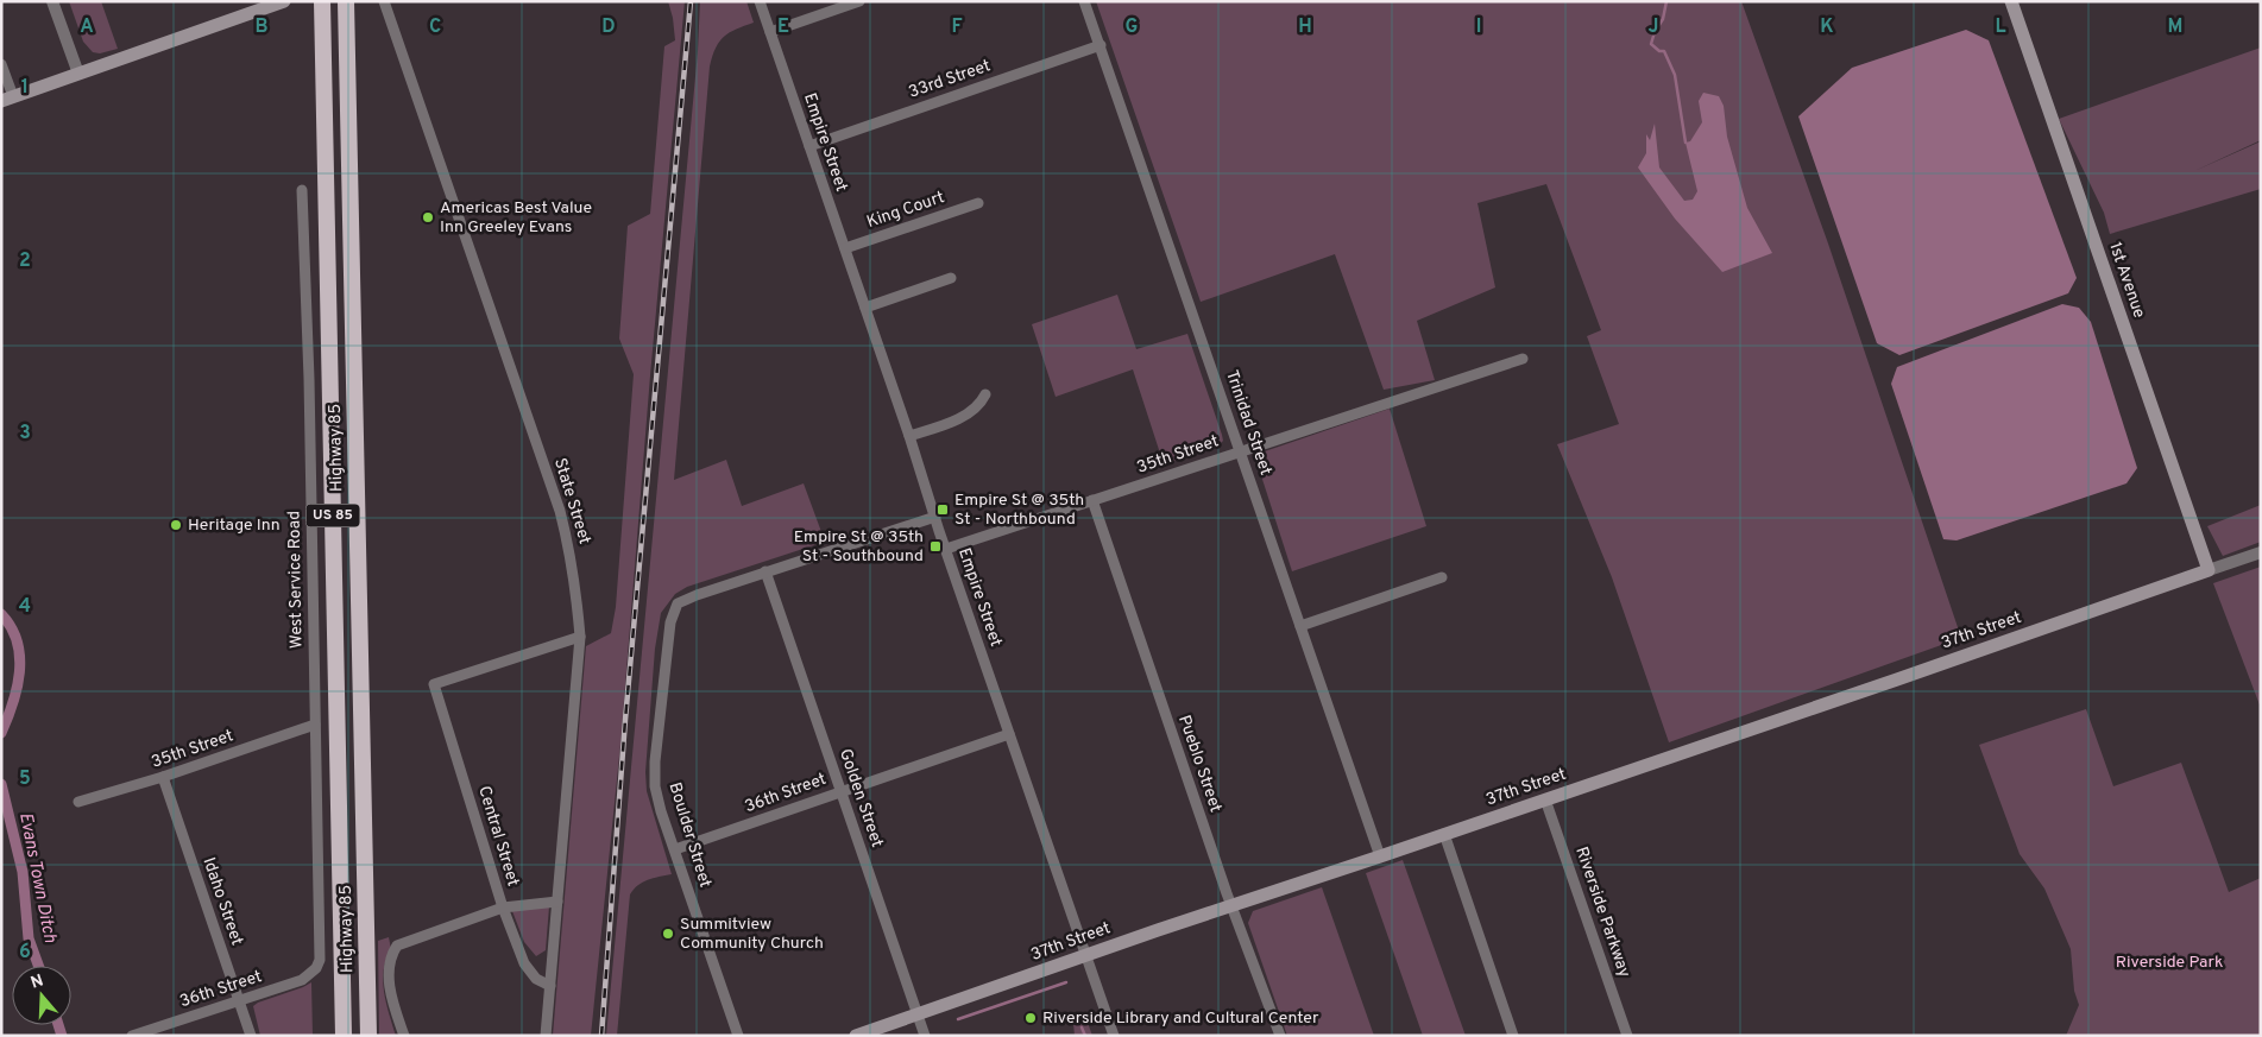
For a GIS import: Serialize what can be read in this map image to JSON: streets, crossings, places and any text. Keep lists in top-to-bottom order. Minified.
{"streets":{"highway":["Highway 85","US 85"],"main road":["1st Avenue","37th Street"],"street":["33rd Street","Empire Street","King Court","Trinidad Street","35th Street","State Street","West Service Road","Pueblo Street","36th Street","Golden Street","Boulder Street","Central Street","Idaho Street","Riverside Parkway"]},"crossings":[["33rd Street","Empire Street"],["33rd Street","Trinidad Street"],["Empire Street","King Court"],["Empire Street","35th Street"],["Empire Street","37th Street"],["Empire Street","36th Street"],["1st Avenue","37th Street"],["Trinidad Street","35th Street"],["Trinidad Street","37th Street"],["35th Street","West Service Road"],["35th Street","Pueblo Street"],["35th Street","Idaho Street"],["State Street","Central Street"],["West Service Road","36th Street"],["37th Street","Pueblo Street"],["37th Street","Golden Street"],["37th Street","Riverside Parkway"],["36th Street","Golden Street"],["36th Street","Boulder Street"],["36th Street","Idaho Street"],["Golden Street","Boulder Street"]],"water":["Evans Town Ditch"],"parks":["Riverside Park"],"places":{"other":["Americas Best Value Inn Greeley Evans","Heritage Inn","Summitview Community Church","Riverside Library and Cultural Center"],"transit":["Empire St @ 35th St - Northbound","Empire St @ 35th St - Southbound"]},"north":"top","grid":{"columns":["A","B","C","D","E","F","G","H","I","J","K","L","M"],"rows":["1","2","3","4","5","6"]}}
